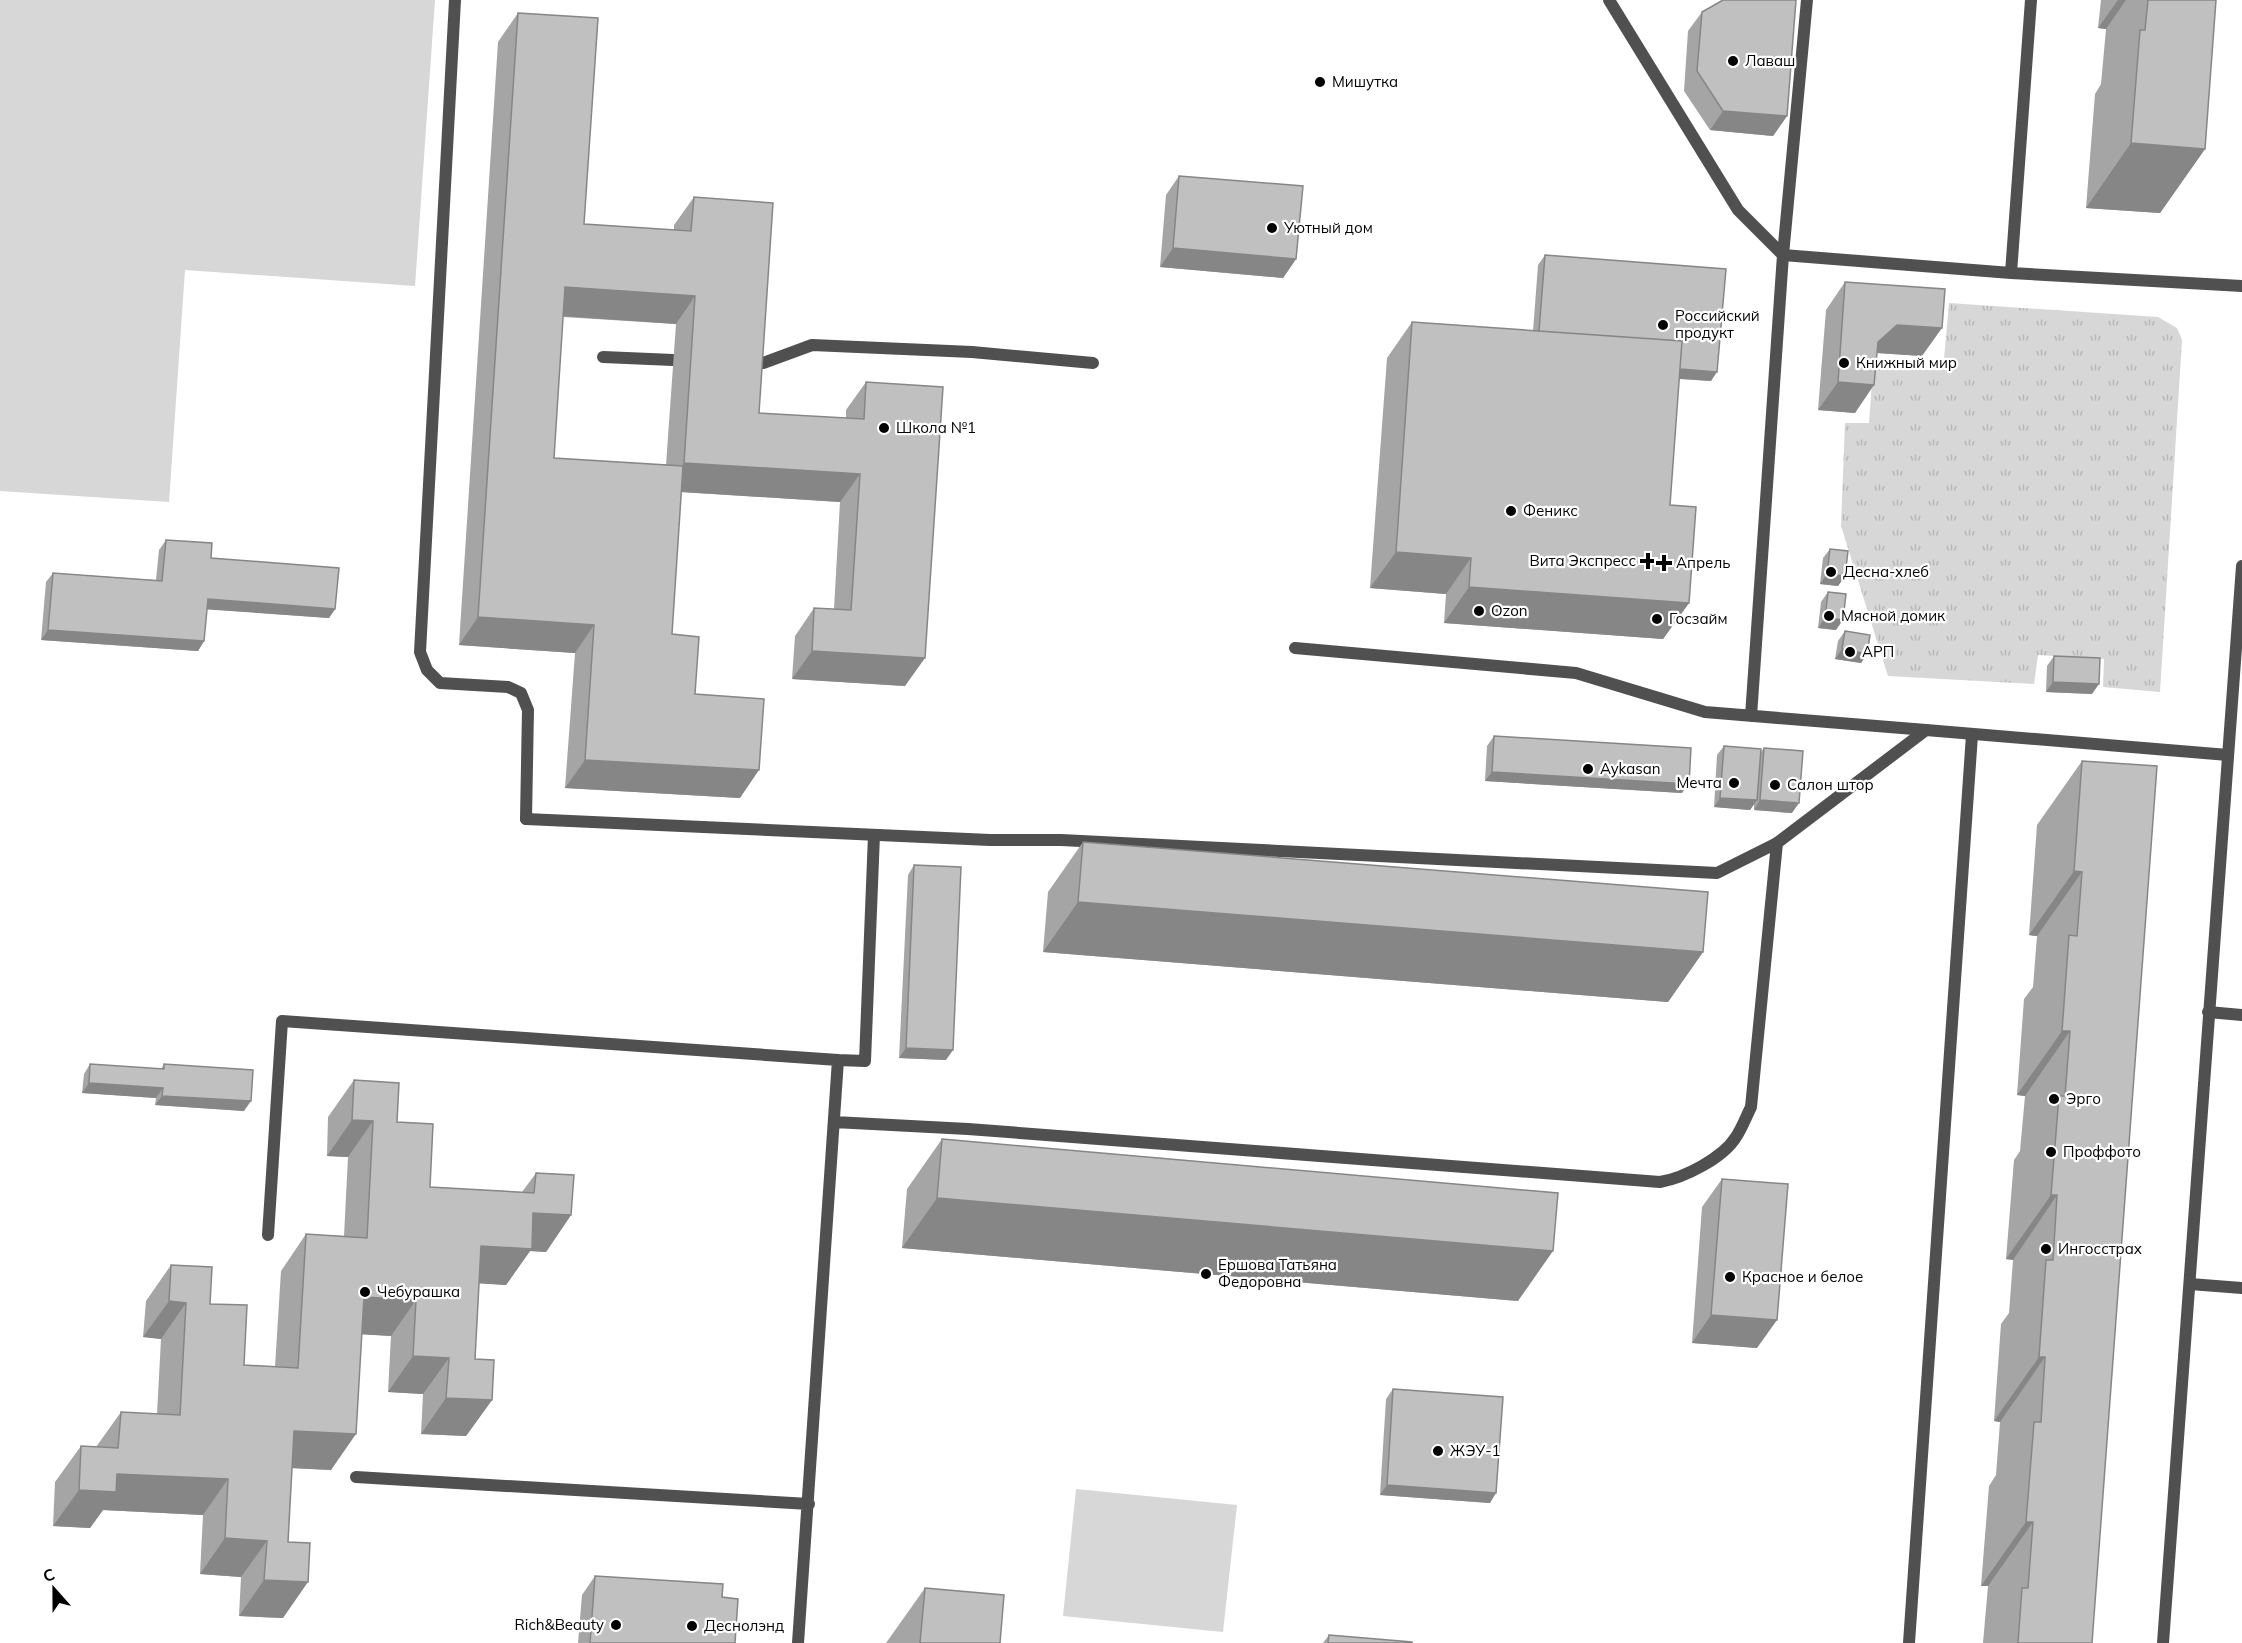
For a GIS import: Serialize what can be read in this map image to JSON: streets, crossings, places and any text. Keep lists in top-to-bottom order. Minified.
{"places":{"other":["Лаваш","Мишутка","Уютный дом","Российский продукт","Книжный мир","Школа №1","Феникс","Десна-хлеб","Ozon","Мясной домик","Госзайм","АРП","Aykasan","Мечта","Салон штор","Эрго","Проффото","Ингосстрах","Ершова Татьяна Федоровна","Красное и белое","Чебурашка","ЖЭУ-1","Rich&Beauty","Деснолэнд"],"health":["Вита Экспресс","Апрель"]},"north":"top"}
